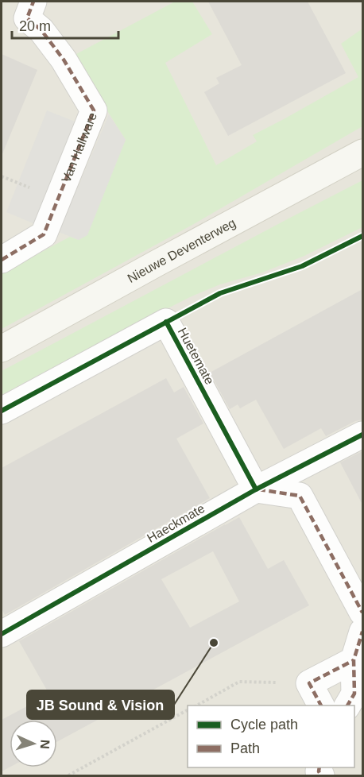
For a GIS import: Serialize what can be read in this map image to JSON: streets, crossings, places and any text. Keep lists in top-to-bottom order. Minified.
{"streets":{"main road":["Nieuwe Deventerweg"],"street":["Van Hallware","Huetemate","Haeckmate"]},"crossings":[["Huetemate","Haeckmate"]],"places":["JB Sound & Vision"],"legend":["Cycle path","Path"],"scale_bar":"20 m","north":"right"}
